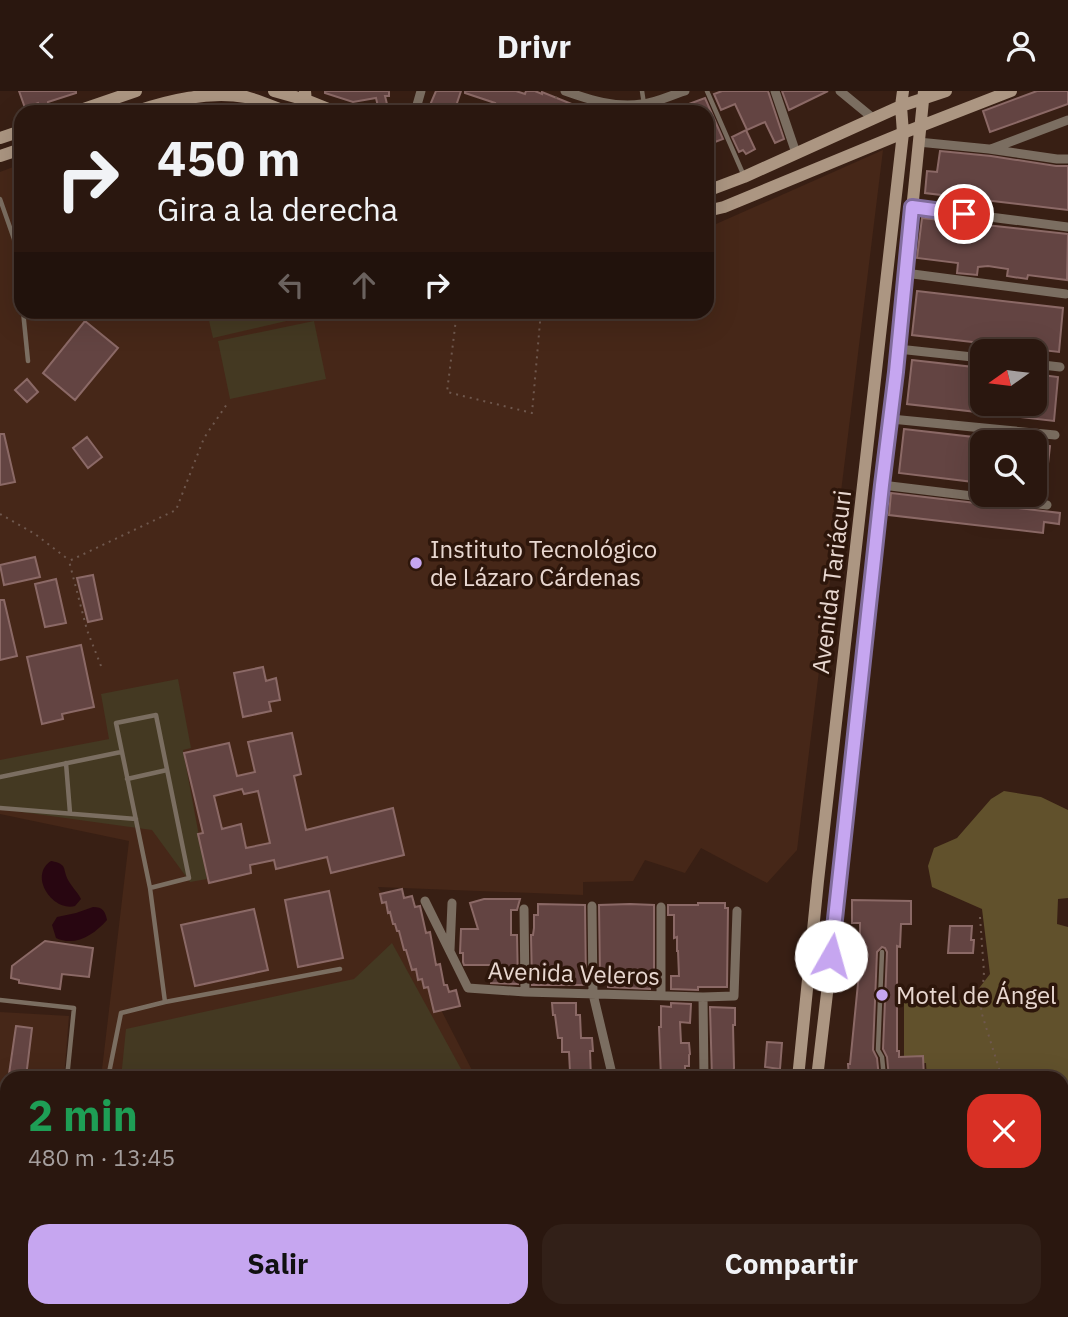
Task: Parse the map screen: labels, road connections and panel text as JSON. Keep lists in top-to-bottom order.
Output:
{
  "streets": {
    "street": ["Avenida Tariácuri", "Avenida Veleros"]
  },
  "places": ["Instituto Tecnológico de Lázaro Cárdenas", "Motel de Ángel"],
  "north": "left",
  "page": {
    "header": "Drivr",
    "turn": ["450 m", "Gira a la derecha"],
    "heading": ["2 min", "480 m · 13:45"],
    "buttons": ["Salir", "Compartir"]
  }
}
